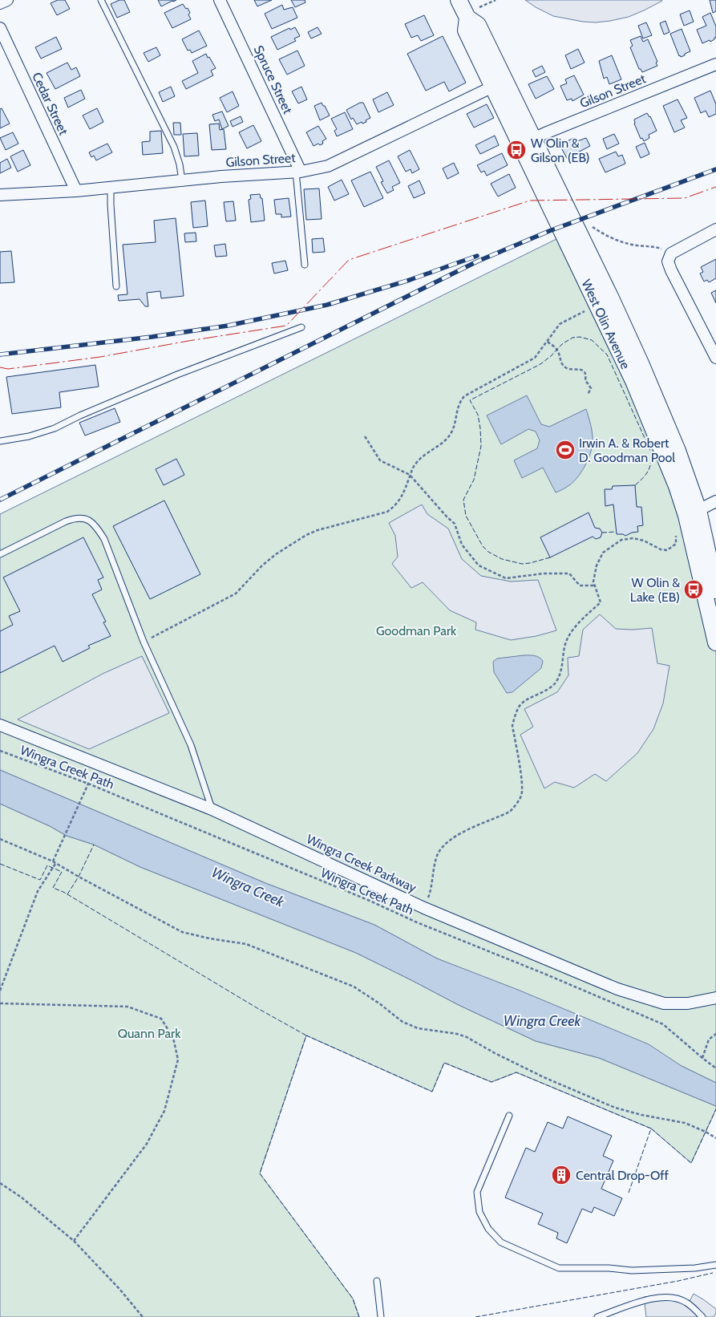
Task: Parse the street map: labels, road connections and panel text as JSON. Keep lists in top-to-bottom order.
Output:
{
  "streets": {
    "street": [
      "Spruce Street",
      "Gilson Street",
      "Cedar Street",
      "West Olin Avenue",
      "Wingra Creek Parkway"
    ],
    "path": ["Wingra Creek Path"]
  },
  "crossings": [
    ["Spruce Street", "Gilson Street"],
    ["Gilson Street", "Cedar Street"],
    ["Gilson Street", "West Olin Avenue"]
  ],
  "water": ["Wingra Creek"],
  "parks": ["Goodman Park", "Quann Park"],
  "places": {
    "bus stop": ["W Olin & Gilson (EB)", "W Olin & Lake (EB)"],
    "sports": ["Irwin A. & Robert D. Goodman Pool"],
    "building": ["Central Drop-Off"]
  }
}
